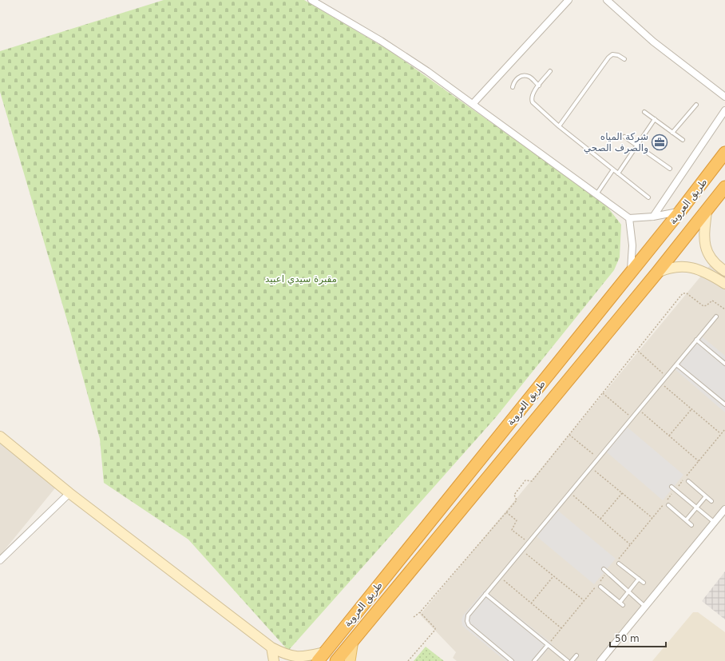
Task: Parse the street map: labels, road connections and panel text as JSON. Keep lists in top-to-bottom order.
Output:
{
  "streets": {
    "highway": ["طريق العروبة"]
  },
  "parks": ["مقبرة سيدي اعبيد"],
  "places": {
    "office": ["شركة المياه والصرف الصحي"]
  },
  "scale_bar": "50 m"
}
